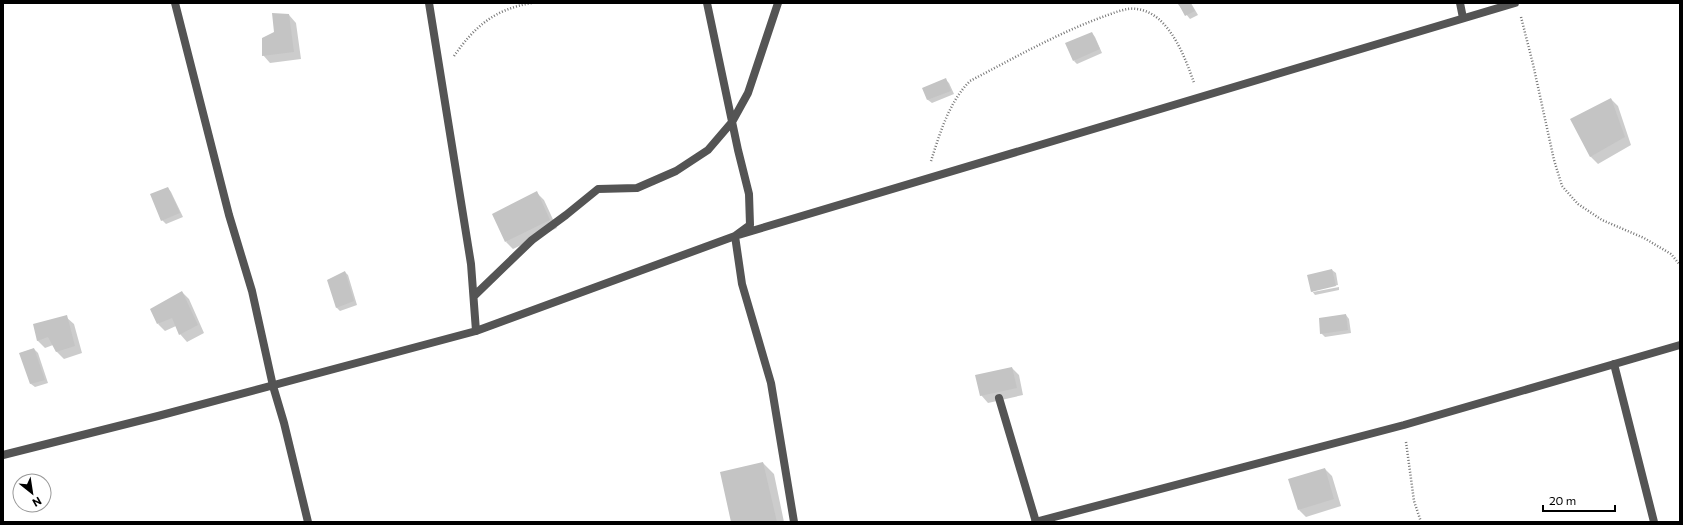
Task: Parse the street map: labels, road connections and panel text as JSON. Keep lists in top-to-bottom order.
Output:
{
  "scale_bar": "20 m",
  "north": "bottom right"
}
